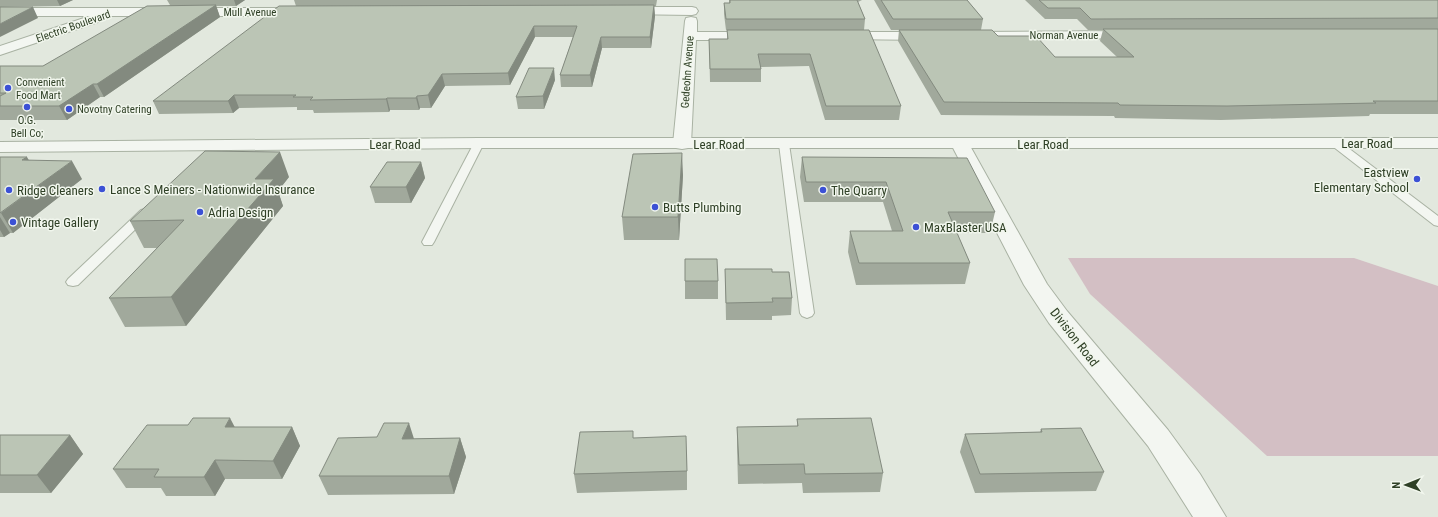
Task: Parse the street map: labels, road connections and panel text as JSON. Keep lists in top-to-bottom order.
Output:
{
  "streets": {
    "street": [
      "Mull Avenue",
      "Electric Boulevard",
      "Norman Avenue",
      "Gedeohn Avenue",
      "Lear Road",
      "Division Road"
    ]
  },
  "crossings": [
    ["Mull Avenue", "Electric Boulevard"],
    ["Gedeohn Avenue", "Lear Road"],
    ["Lear Road", "Division Road"]
  ],
  "places": [
    "Convenient Food Mart",
    "O.G. Bell Co;",
    "Novotny Catering",
    "Eastview Elementary School",
    "Lance S Meiners - Nationwide Insurance",
    "Ridge Cleaners",
    "The Quarry",
    "Butts Plumbing",
    "Adria Design",
    "Vintage Gallery",
    "MaxBlaster USA"
  ],
  "north": "left"
}
